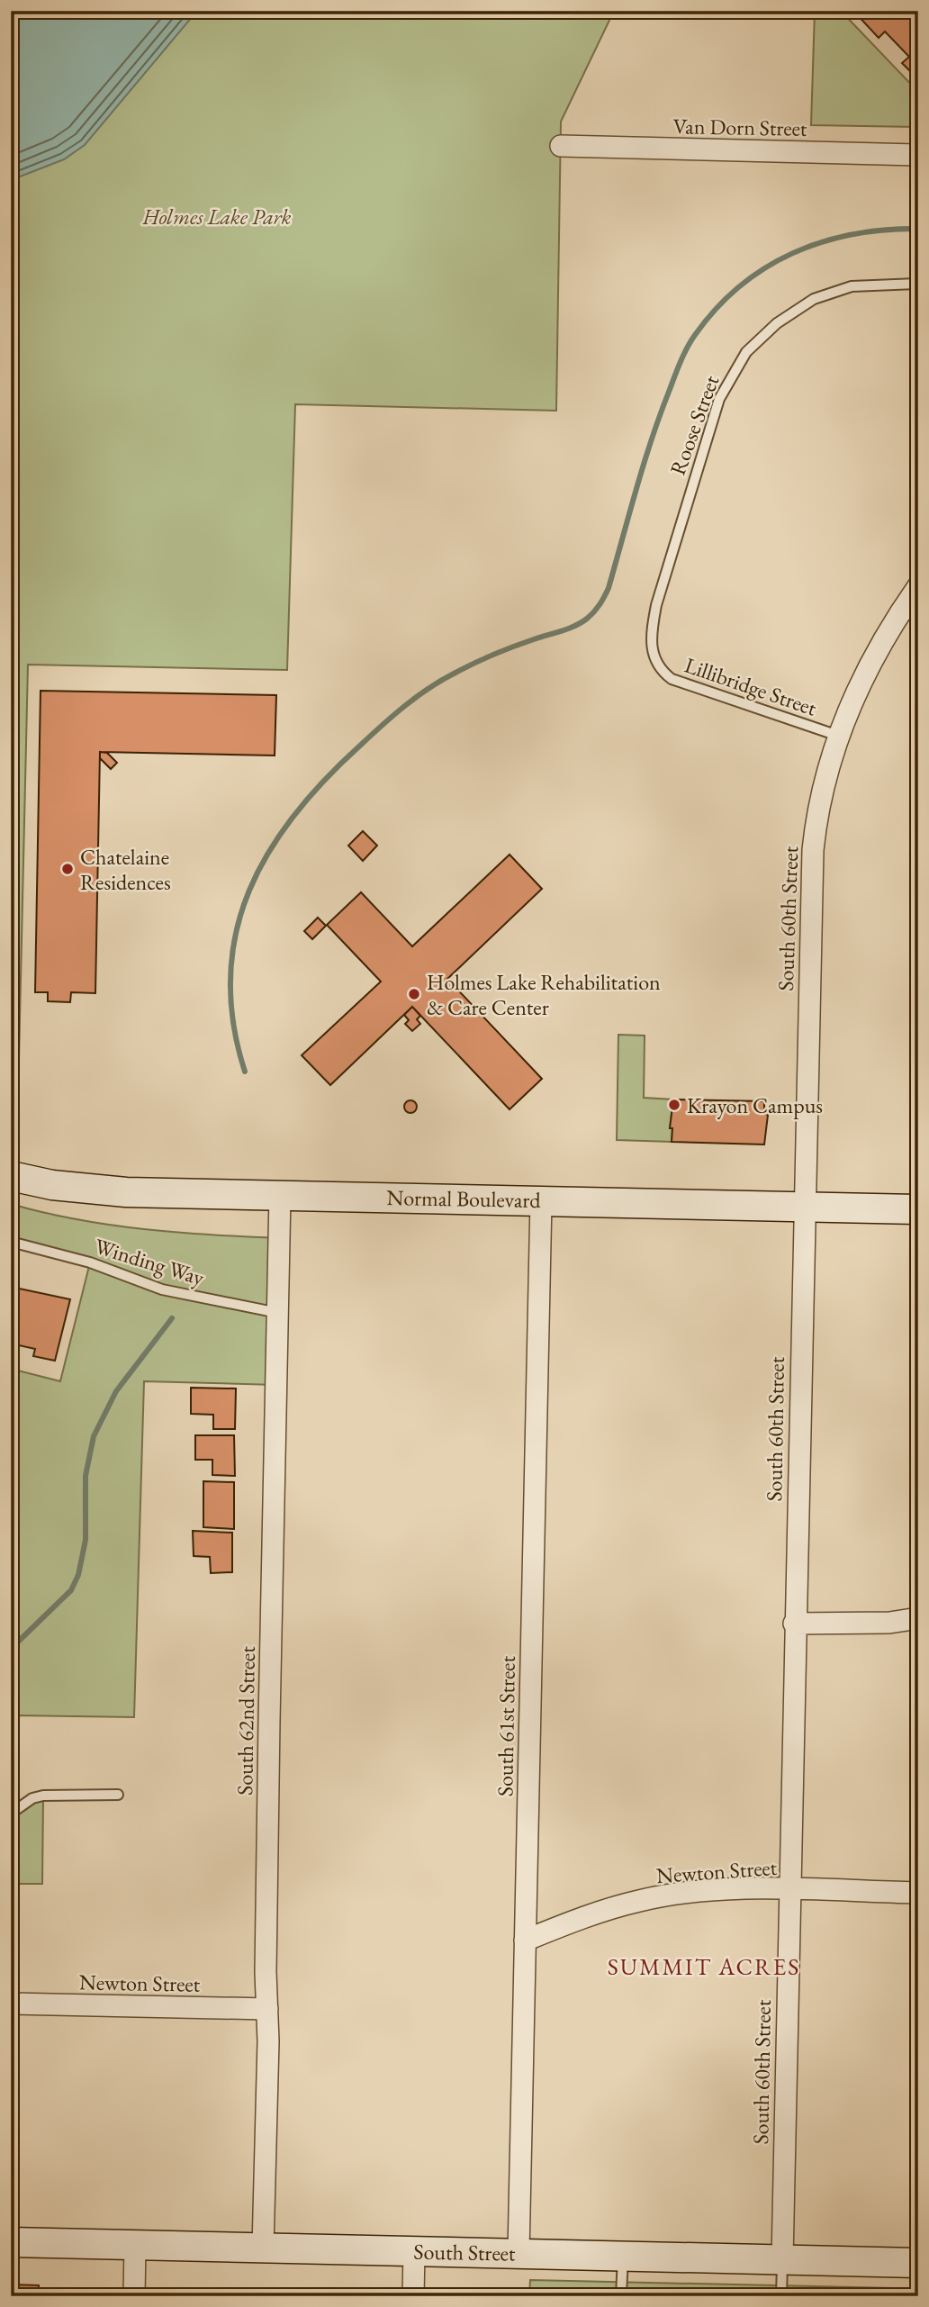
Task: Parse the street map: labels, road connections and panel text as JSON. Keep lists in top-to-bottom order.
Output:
{
  "streets": {
    "main road": ["Normal Boulevard", "South Street"],
    "street": [
      "Van Dorn Street",
      "South 60th Street",
      "South 62nd Street",
      "South 61st Street",
      "Newton Street"
    ],
    "lane": ["Roose Street", "Lillibridge Street", "Winding Way"]
  },
  "crossings": [
    ["Roose Street", "Lillibridge Street"],
    ["Lillibridge Street", "South 60th Street"],
    ["South 60th Street", "Normal Boulevard"],
    ["South 60th Street", "Newton Street"],
    ["South 60th Street", "South Street"],
    ["Normal Boulevard", "South 62nd Street"],
    ["Normal Boulevard", "South 61st Street"],
    ["Winding Way", "South 62nd Street"],
    ["South 62nd Street", "Newton Street"],
    ["South 62nd Street", "South Street"],
    ["South 61st Street", "Newton Street"],
    ["South 61st Street", "South Street"]
  ],
  "districts": ["SUMMIT ACRES"],
  "parks": ["Holmes Lake Park"],
  "places": ["Chatelaine Residences", "Holmes Lake Rehabilitation & Care Center", "Krayon Campus"]
}
